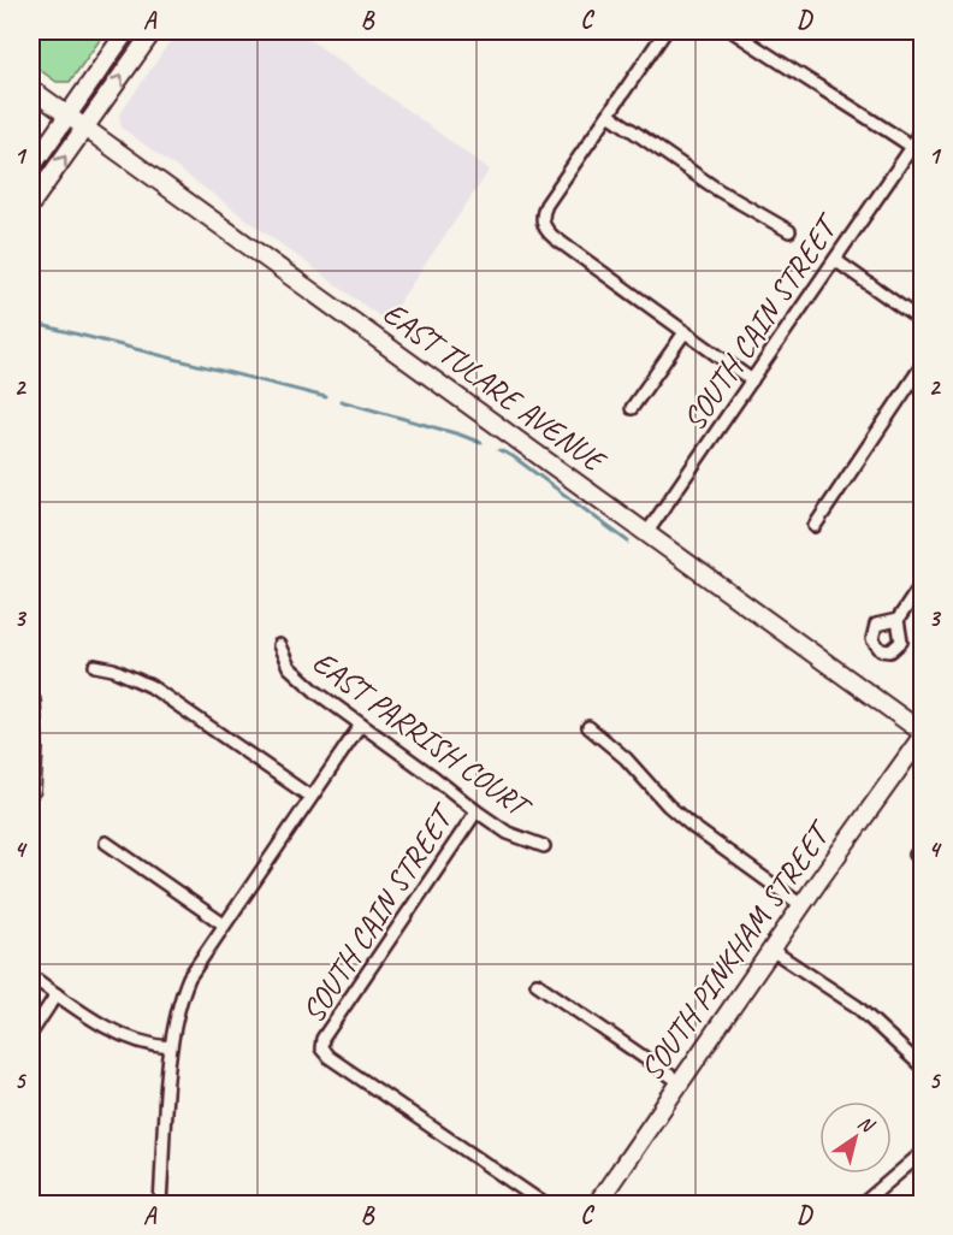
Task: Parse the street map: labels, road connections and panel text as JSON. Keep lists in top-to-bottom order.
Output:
{
  "streets": {
    "street": [
      "SOUTH CAIN STREET",
      "EAST TULARE AVENUE",
      "EAST PARRISH COURT",
      "SOUTH PINKHAM STREET"
    ]
  },
  "crossings": [
    ["SOUTH CAIN STREET", "EAST TULARE AVENUE"],
    ["SOUTH CAIN STREET", "EAST PARRISH COURT"],
    ["EAST TULARE AVENUE", "SOUTH PINKHAM STREET"]
  ],
  "north": "top right",
  "grid": {
    "columns": [
      "A",
      "B",
      "C",
      "D"
    ],
    "rows": [
      "1",
      "2",
      "3",
      "4",
      "5"
    ]
  }
}
